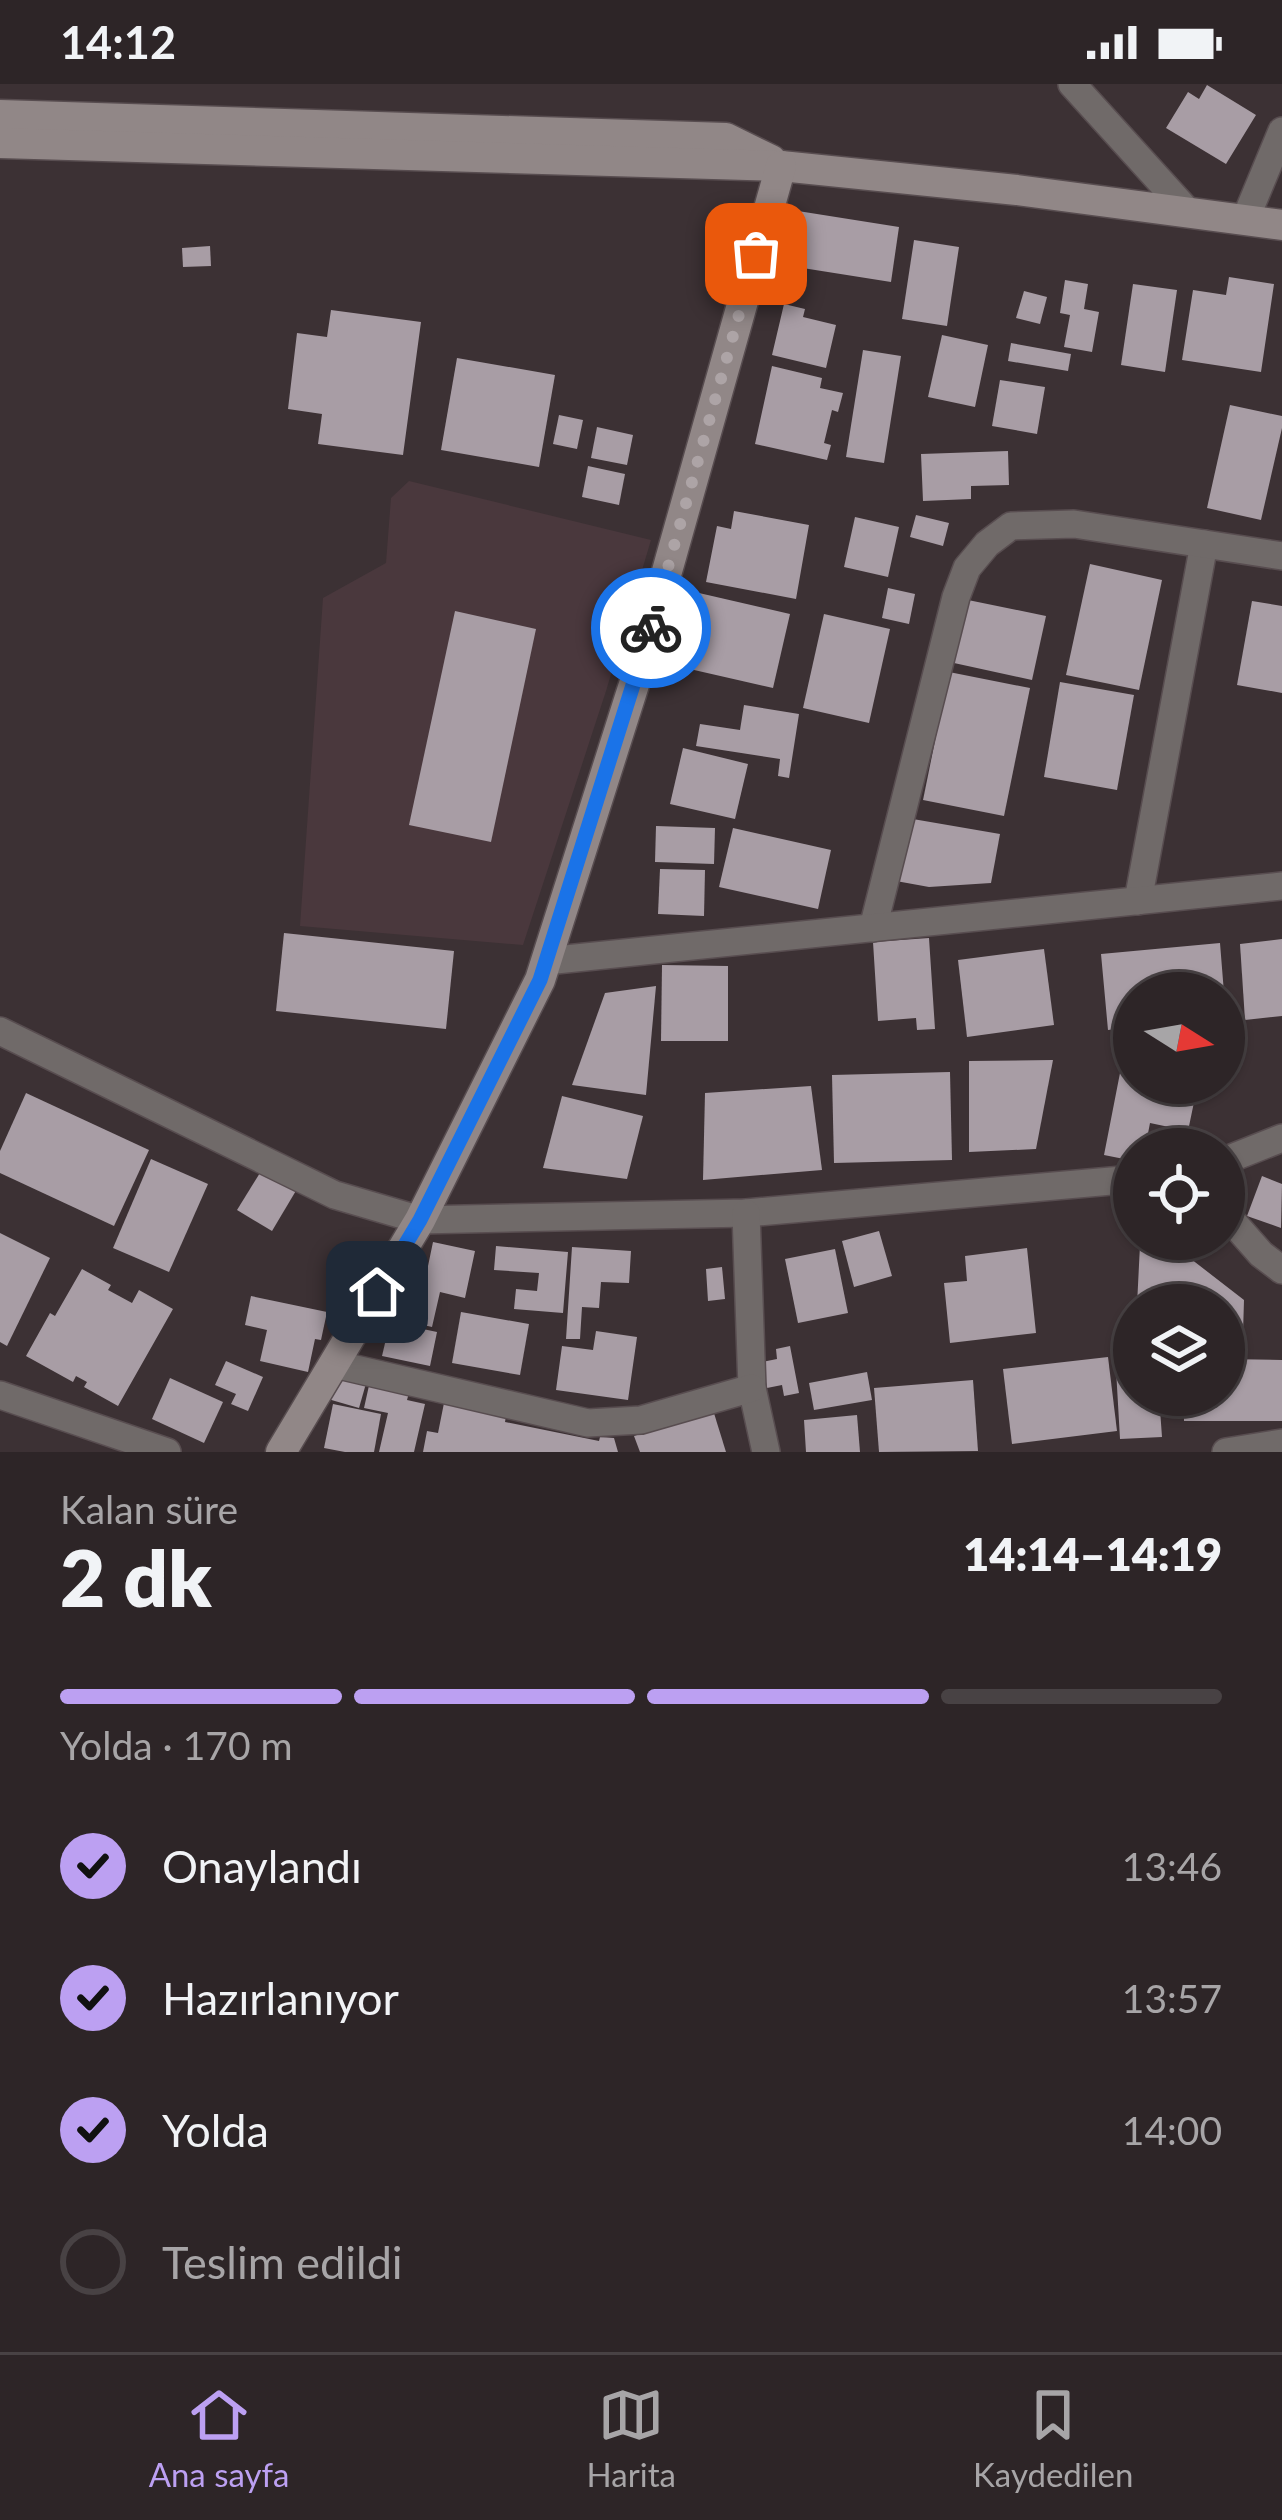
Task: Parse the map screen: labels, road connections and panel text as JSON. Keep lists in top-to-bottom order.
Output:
{
  "north": "right",
  "page": {
    "status": "14:12",
    "heading": ["2 dk", "Kalan süre", "14:14–14:19"],
    "bar": "Yolda · 170 m",
    "list": [
      ["Onaylandı", "13:46"],
      ["Hazırlanıyor", "13:57"],
      ["Yolda", "14:00"],
      "Teslim edildi"
    ],
    "tabs": ["Ana sayfa", "Harita", "Kaydedilen"]
  }
}
